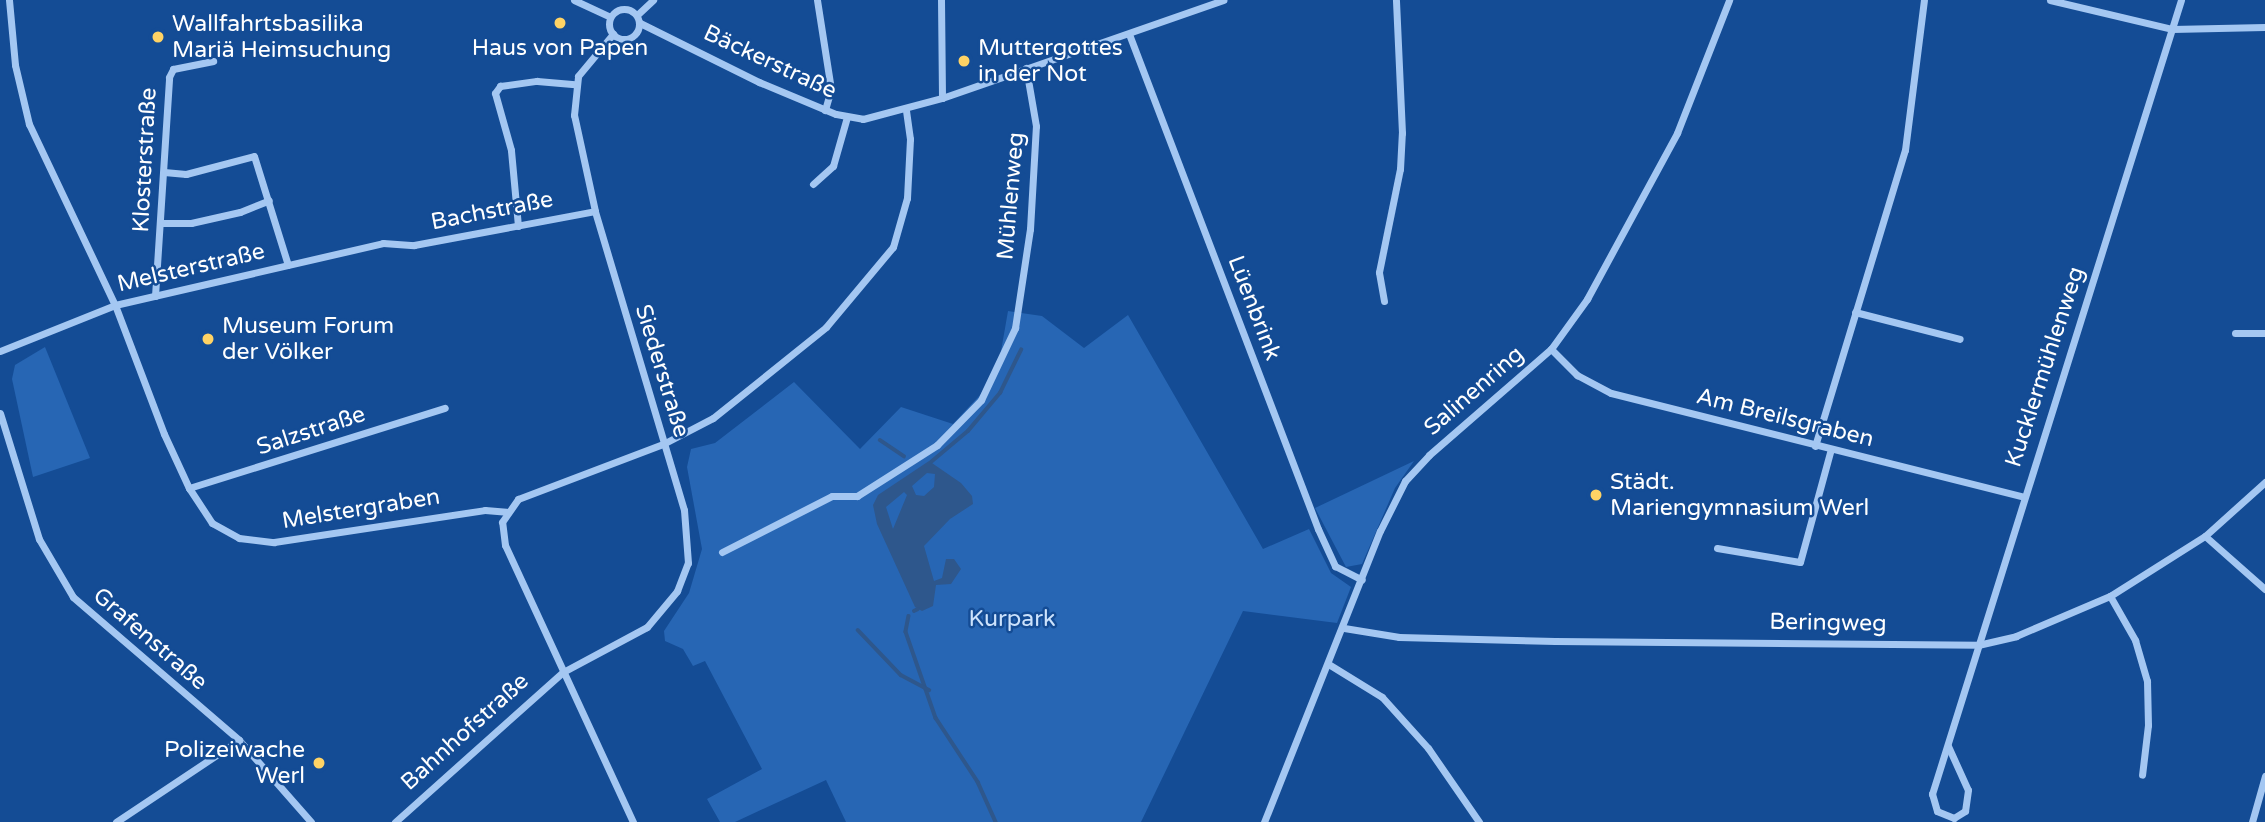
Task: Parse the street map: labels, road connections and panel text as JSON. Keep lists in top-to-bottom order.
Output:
{
  "streets": {
    "street": [
      "Bäckerstraße",
      "Klosterstraße",
      "Mühlenweg",
      "Bachstraße",
      "Melsterstraße",
      "Lüenbrink",
      "Kucklermühlenweg",
      "Siederstraße",
      "Salinenring",
      "Am Breilsgraben",
      "Salzstraße",
      "Melstergraben",
      "Beringweg",
      "Grafenstraße",
      "Bahnhofstraße"
    ]
  },
  "crossings": [
    ["Bäckerstraße", "Mühlenweg"],
    ["Bäckerstraße", "Lüenbrink"],
    ["Klosterstraße", "Melsterstraße"],
    ["Bachstraße", "Melsterstraße"],
    ["Bachstraße", "Siederstraße"],
    ["Melsterstraße", "Melstergraben"],
    ["Lüenbrink", "Salinenring"],
    ["Kucklermühlenweg", "Am Breilsgraben"],
    ["Kucklermühlenweg", "Beringweg"],
    ["Siederstraße", "Bahnhofstraße"],
    ["Salinenring", "Am Breilsgraben"],
    ["Salinenring", "Beringweg"],
    ["Salzstraße", "Melstergraben"]
  ],
  "parks": ["Kurpark"],
  "places": [
    "Haus von Papen",
    "Wallfahrtsbasilika Mariä Heimsuchung",
    "Muttergottes in der Not",
    "Museum Forum der Völker",
    "Städt. Mariengymnasium Werl",
    "Polizeiwache Werl"
  ]
}
